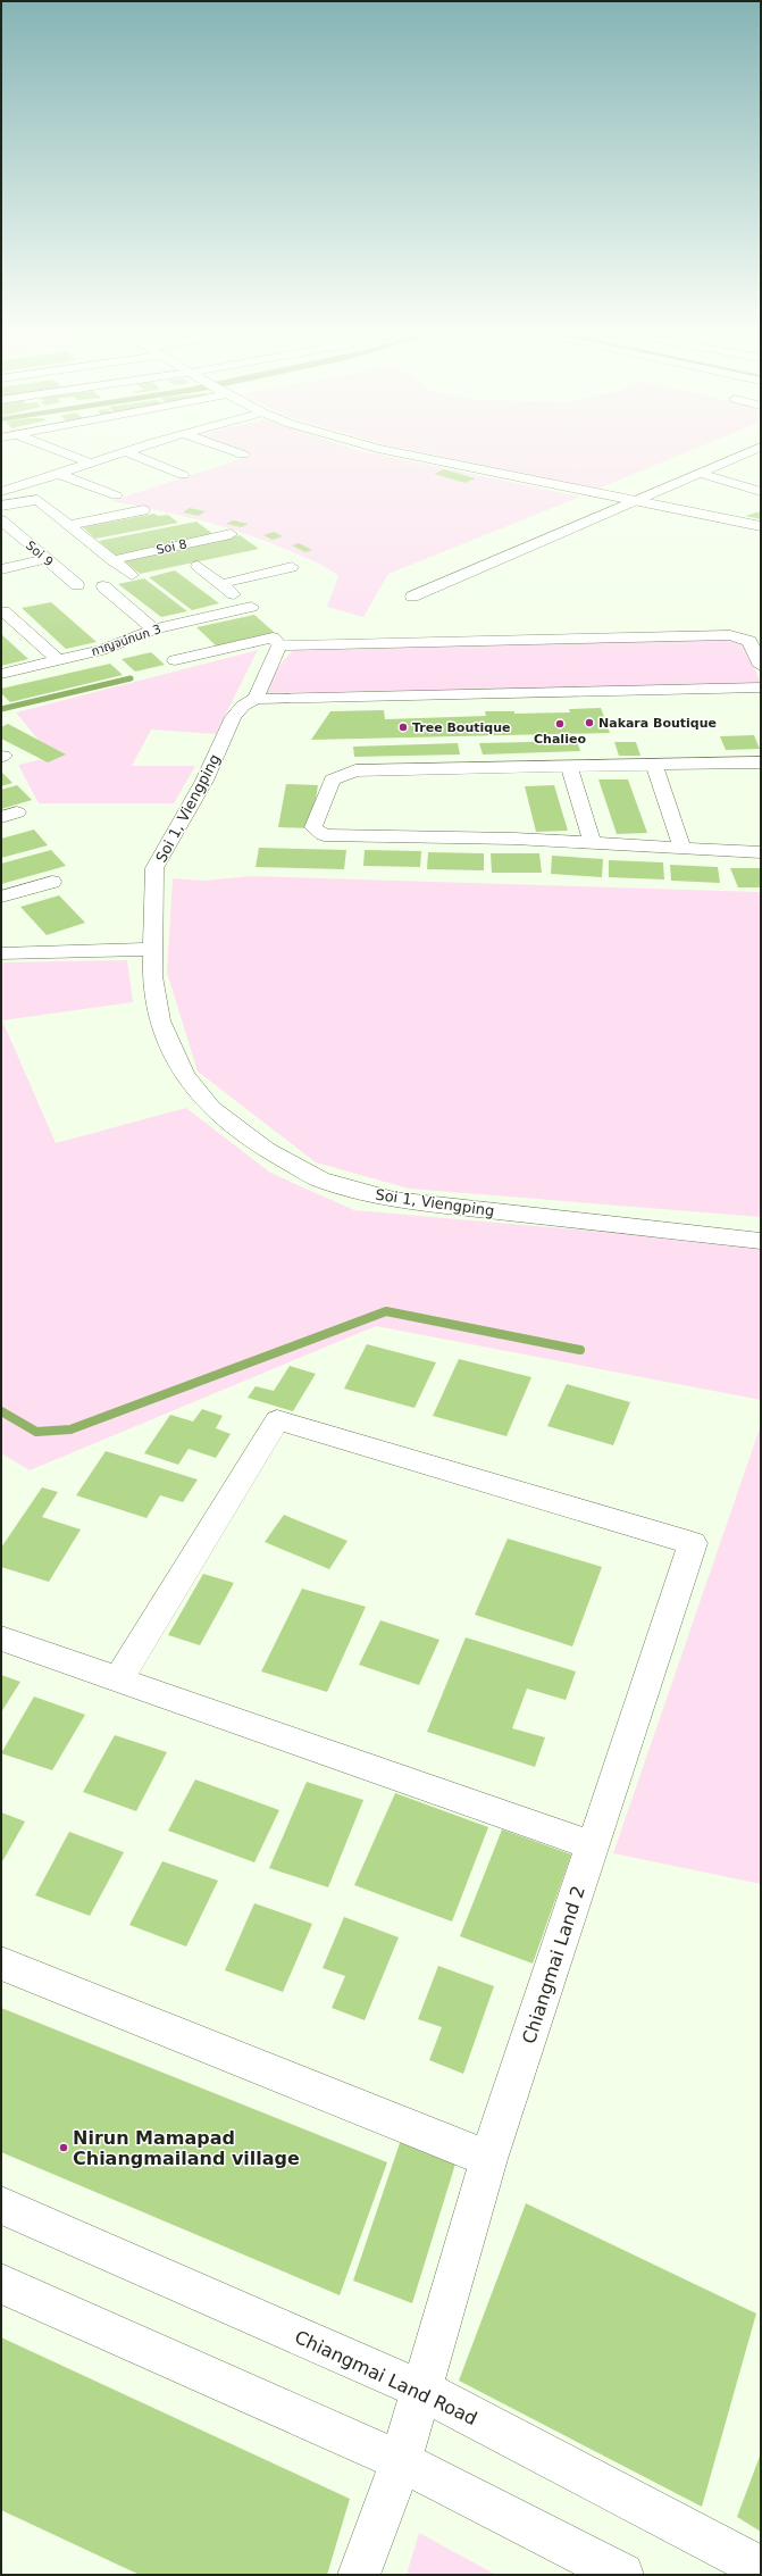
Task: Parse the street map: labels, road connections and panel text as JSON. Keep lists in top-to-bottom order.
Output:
{
  "streets": {
    "street": [
      "Soi 8",
      "Soi 9",
      "กาญจน์กนก 3",
      "Soi 1, Viengping",
      "Chiangmai Land 2",
      "Chiangmai Land Road"
    ]
  },
  "crossings": [
    ["Chiangmai Land 2", "Chiangmai Land Road"]
  ],
  "places": [
    "Nakara Boutique",
    "Chalieo",
    "Tree Boutique",
    "Nirun Mamapad Chiangmailand village"
  ]
}
